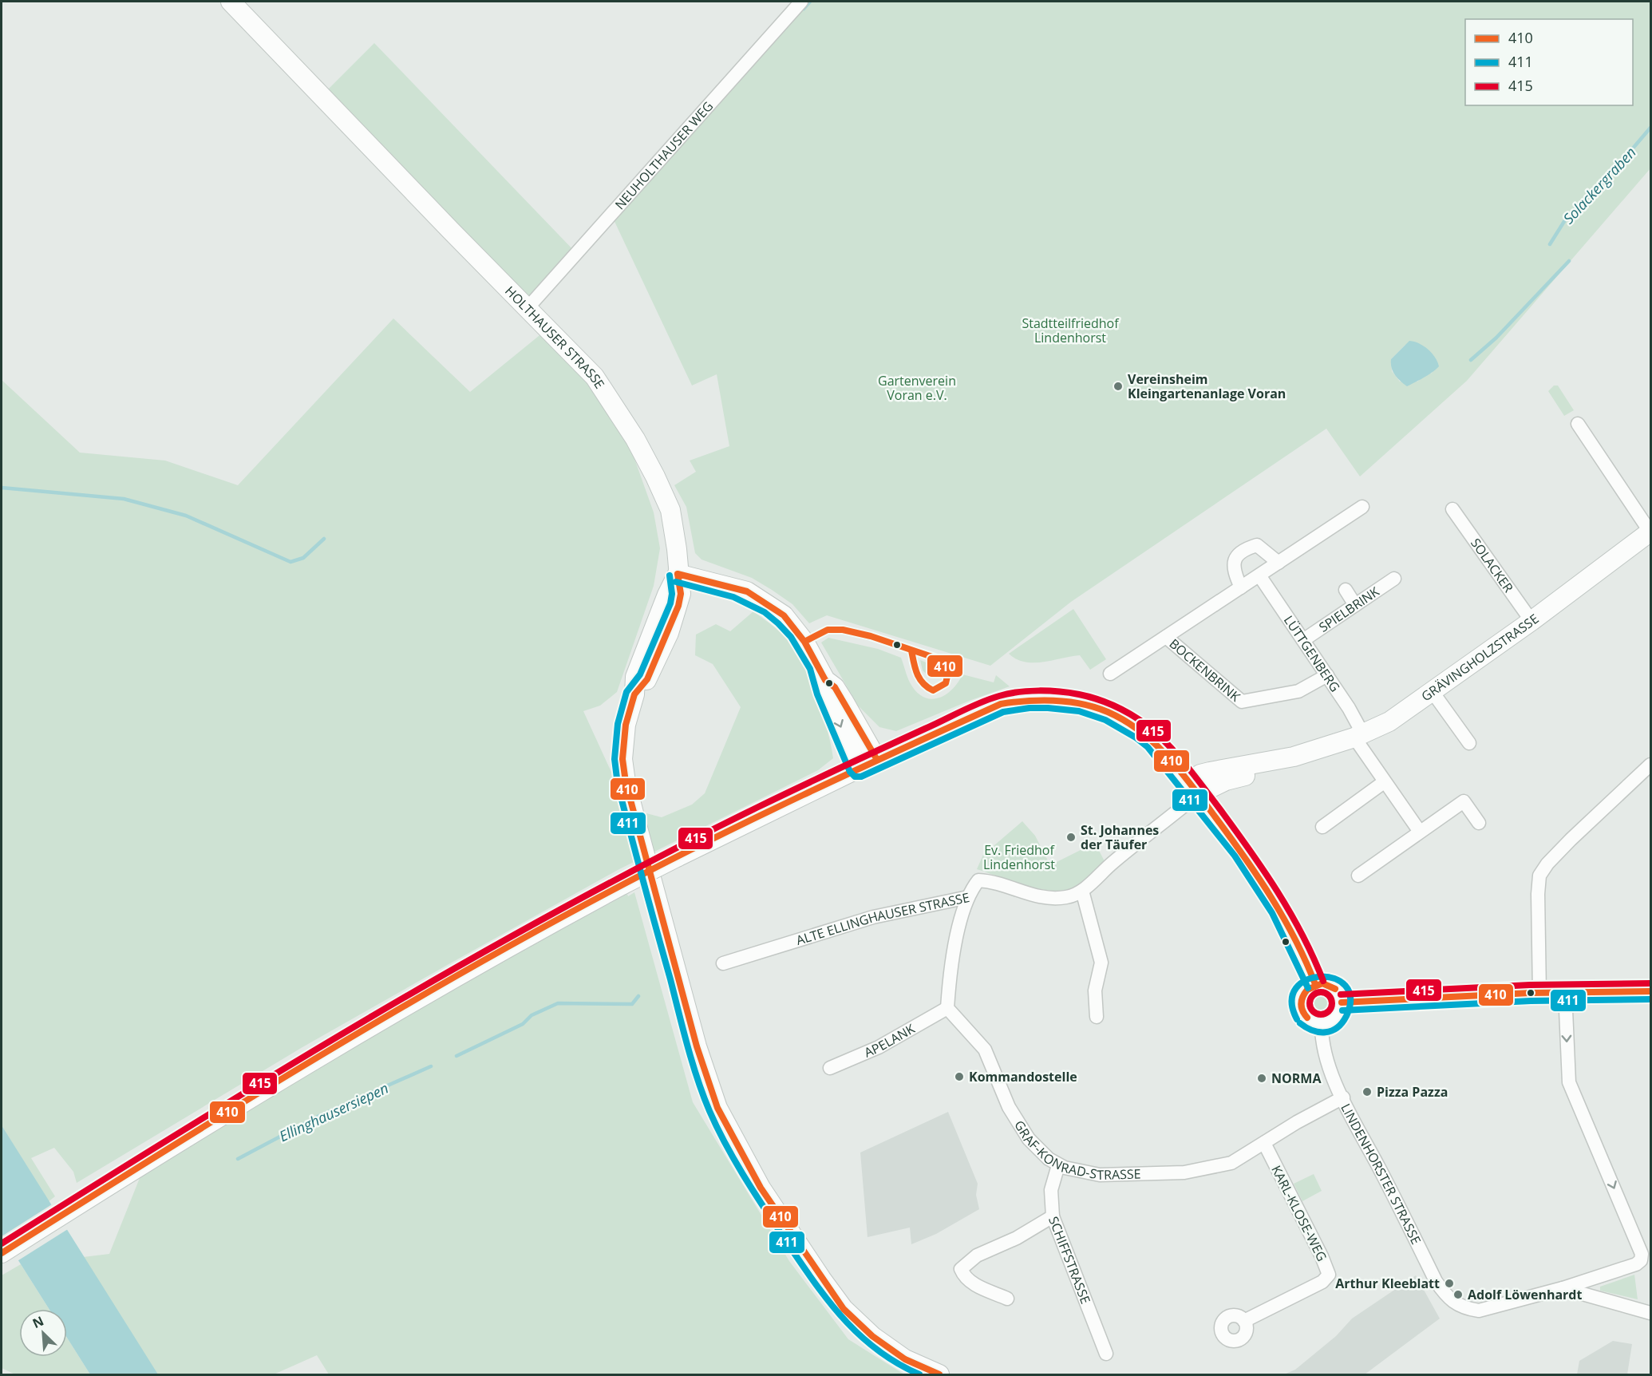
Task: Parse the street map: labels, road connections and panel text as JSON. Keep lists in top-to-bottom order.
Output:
{
  "streets": {
    "street": [
      "NEUHOLTHAUSER WEG",
      "HOLTHAUSER STRASSE",
      "SOLACKER",
      "SPIELBRINK",
      "LÜTTGENBERG",
      "GRÄVINGHOLZSTRASSE",
      "BOCKENBRINK",
      "ALTE ELLINGHAUSER STRASSE",
      "APELANK",
      "GRAF-KONRAD-STRASSE",
      "LINDENHORSTER STRASSE",
      "KARL-KLOSE-WEG",
      "SCHIFFSTRASSE"
    ]
  },
  "crossings": [
    ["NEUHOLTHAUSER WEG", "HOLTHAUSER STRASSE"],
    ["SOLACKER", "GRÄVINGHOLZSTRASSE"],
    ["SPIELBRINK", "LÜTTGENBERG"],
    ["LÜTTGENBERG", "GRÄVINGHOLZSTRASSE"],
    ["LÜTTGENBERG", "BOCKENBRINK"],
    ["GRÄVINGHOLZSTRASSE", "ALTE ELLINGHAUSER STRASSE"],
    ["APELANK", "GRAF-KONRAD-STRASSE"],
    ["GRAF-KONRAD-STRASSE", "LINDENHORSTER STRASSE"],
    ["GRAF-KONRAD-STRASSE", "KARL-KLOSE-WEG"],
    ["GRAF-KONRAD-STRASSE", "SCHIFFSTRASSE"]
  ],
  "water": ["Solackergraben", "Ellinghausersiepen"],
  "parks": ["Stadtteilfriedhof Lindenhorst", "Gartenverein Voran e.V.", "Ev. Friedhof Lindenhorst"],
  "places": [
    "Vereinsheim Kleingartenanlage Voran",
    "St. Johannes der Täufer",
    "Kommandostelle",
    "NORMA",
    "Pizza Pazza",
    "Arthur Kleeblatt",
    "Adolf Löwenhardt"
  ],
  "lines": ["transit line 410", "transit line 411", "transit line 415"],
  "legend": ["410", "411", "415"],
  "north": "top left"
}
